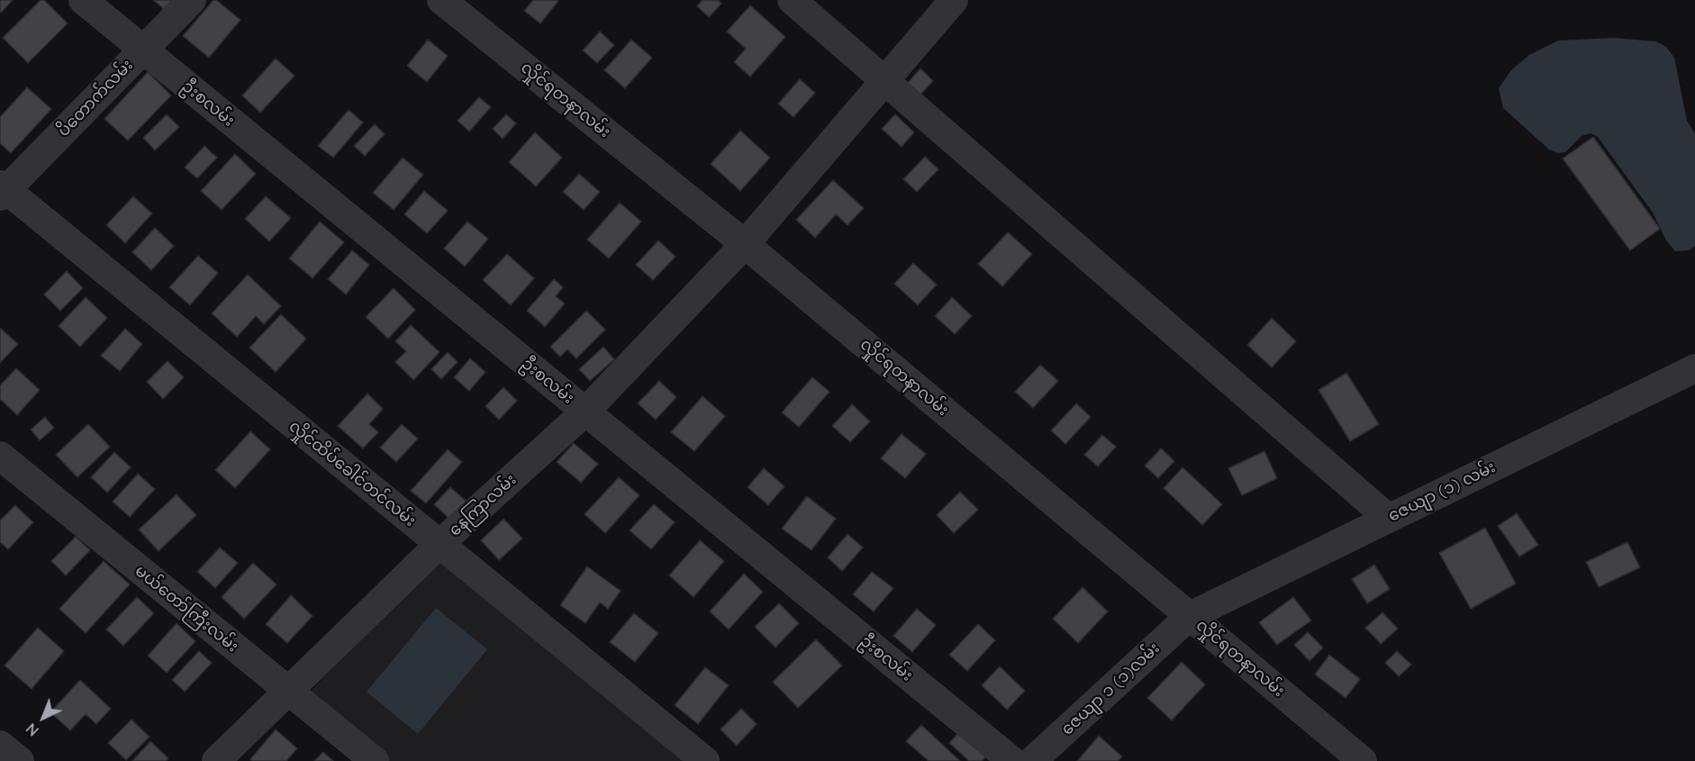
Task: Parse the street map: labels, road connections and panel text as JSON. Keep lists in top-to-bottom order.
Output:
{
  "streets": {
    "street": [
      "ပိတောက်လမ်း",
      "လှိုင်ရတနာလမ်း",
      "ဦးစလမ်း",
      "လှိုင်ထိပ်ခေါင်တင်လမ်း",
      "ဇေယျာ (၁) လမ်း",
      "နေကြာလမ်း",
      "မယ်တော်ကြီးလမ်း",
      "ဇေယျာ ၁ (၁)လမ်း"
    ]
  },
  "crossings": [
    ["ပိတောက်လမ်း", "ဦးစလမ်း"],
    ["ပိတောက်လမ်း", "လှိုင်ထိပ်ခေါင်တင်လမ်း"],
    ["လှိုင်ရတနာလမ်း", "ဇေယျာ (၁) လမ်း"],
    ["လှိုင်ရတနာလမ်း", "နေကြာလမ်း"],
    ["လှိုင်ရတနာလမ်း", "ဇေယျာ ၁ (၁)လမ်း"],
    ["ဦးစလမ်း", "နေကြာလမ်း"],
    ["လှိုင်ထိပ်ခေါင်တင်လမ်း", "နေကြာလမ်း"],
    ["ဇေယျာ (၁) လမ်း", "ဇေယျာ ၁ (၁)လမ်း"],
    ["နေကြာလမ်း", "မယ်တော်ကြီးလမ်း"]
  ],
  "north": "bottom left"
}
